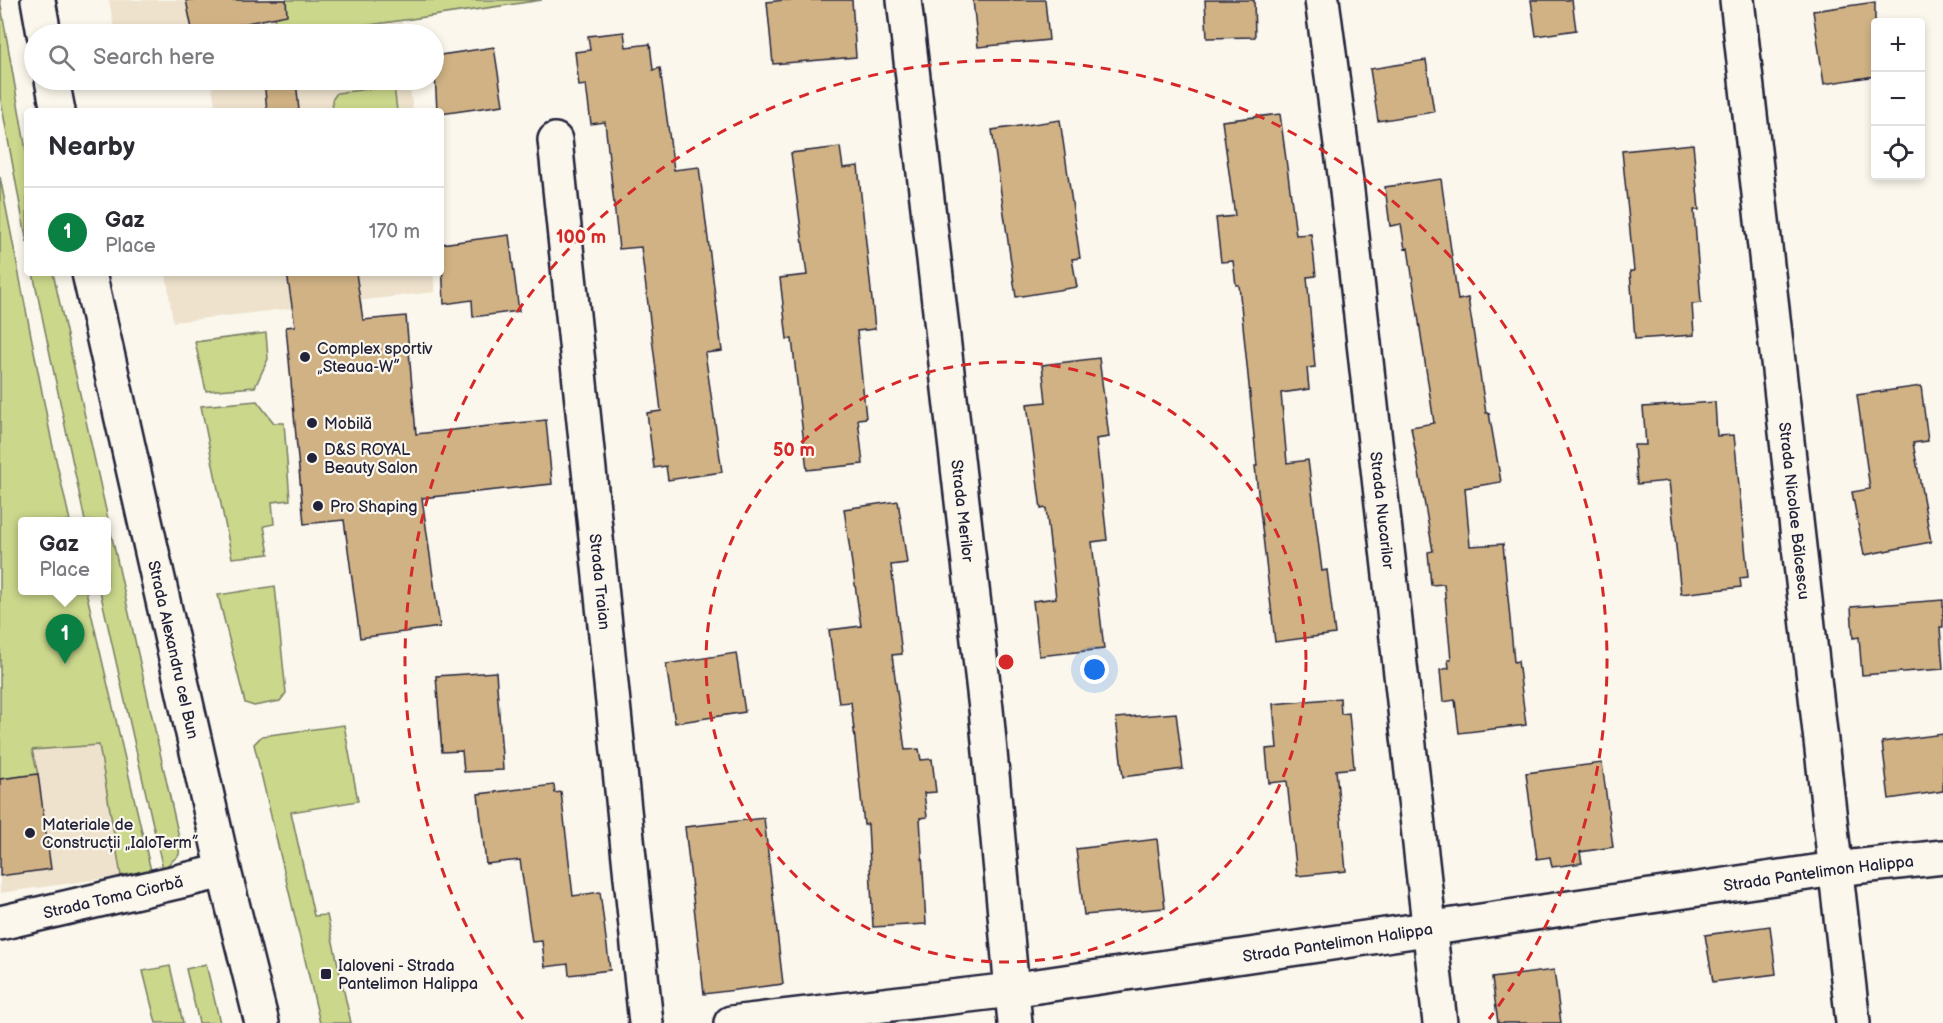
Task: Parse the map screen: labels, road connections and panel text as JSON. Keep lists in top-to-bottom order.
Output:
{
  "streets": {
    "street": [
      "Strada Merilor",
      "Strada Nucarilor",
      "Strada Nicolae Bălcescu",
      "Strada Traian",
      "Strada Alexandru cel Bun",
      "Strada Pantelimon Halippa",
      "Strada Toma Ciorbă"
    ]
  },
  "crossings": [
    ["Strada Merilor", "Strada Pantelimon Halippa"],
    ["Strada Nucarilor", "Strada Pantelimon Halippa"],
    ["Strada Nicolae Bălcescu", "Strada Pantelimon Halippa"],
    ["Strada Alexandru cel Bun", "Strada Toma Ciorbă"]
  ],
  "places": {
    "other": [
      "Complex sportiv „Steaua-W”",
      "Mobilă",
      "D&S ROYAL Beauty Salon",
      "Pro Shaping",
      "Materiale de Construcții „IaloTerm”"
    ],
    "transit": ["Ialoveni - Strada Pantelimon Halippa"]
  },
  "page": {
    "map_buttons": ["+", "−"],
    "search": "Search here",
    "heading": "Nearby",
    "list": [
      {
        "mark": "1",
        "name": "Gaz",
        "note": "Place",
        "value": "170 m"
      }
    ],
    "popup": ["Gaz", "Place"],
    "pins": "1"
  },
  "rings": ["100 m", "50 m"]
}
